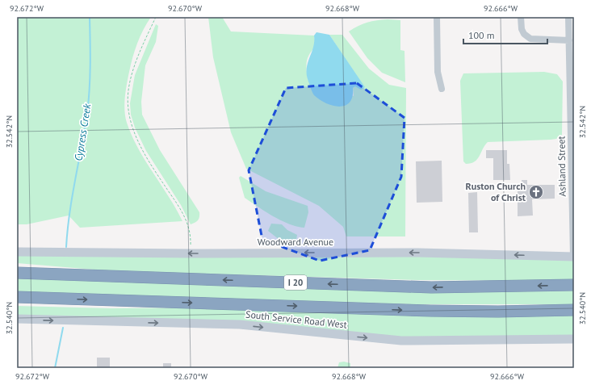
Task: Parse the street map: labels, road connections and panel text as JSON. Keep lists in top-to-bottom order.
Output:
{
  "streets": {
    "highway": ["I 20"],
    "main road": ["Woodward Avenue", "South Service Road West"],
    "street": ["Ashland Street"]
  },
  "crossings": [
    ["Ashland Street", "Woodward Avenue"]
  ],
  "one_way": ["Woodward Avenue", "South Service Road West"],
  "water": ["Cypress Creek"],
  "places": {
    "church": ["Ruston Church of Christ"]
  },
  "scale_bar": "100 m",
  "coordinates": [
    "92.672°W",
    "92.670°W",
    "92.668°W",
    "92.666°W",
    "32.542°N",
    "32.540°N"
  ]
}
